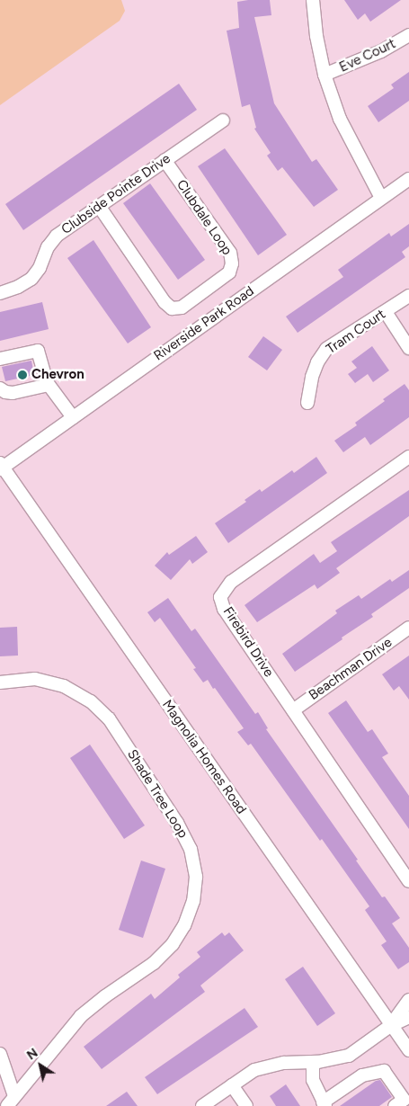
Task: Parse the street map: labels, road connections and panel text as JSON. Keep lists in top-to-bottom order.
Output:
{
  "streets": {
    "street": [
      "Eve Court",
      "Clubside Pointe Drive",
      "Clubdale Loop",
      "Riverside Park Road",
      "Tram Court",
      "Firebird Drive",
      "Beachman Drive",
      "Magnolia Homes Road",
      "Shade Tree Loop"
    ]
  },
  "crossings": [
    ["Clubside Pointe Drive", "Clubdale Loop"],
    ["Riverside Park Road", "Magnolia Homes Road"],
    ["Firebird Drive", "Beachman Drive"]
  ],
  "places": ["Chevron"],
  "north": "top left"
}
